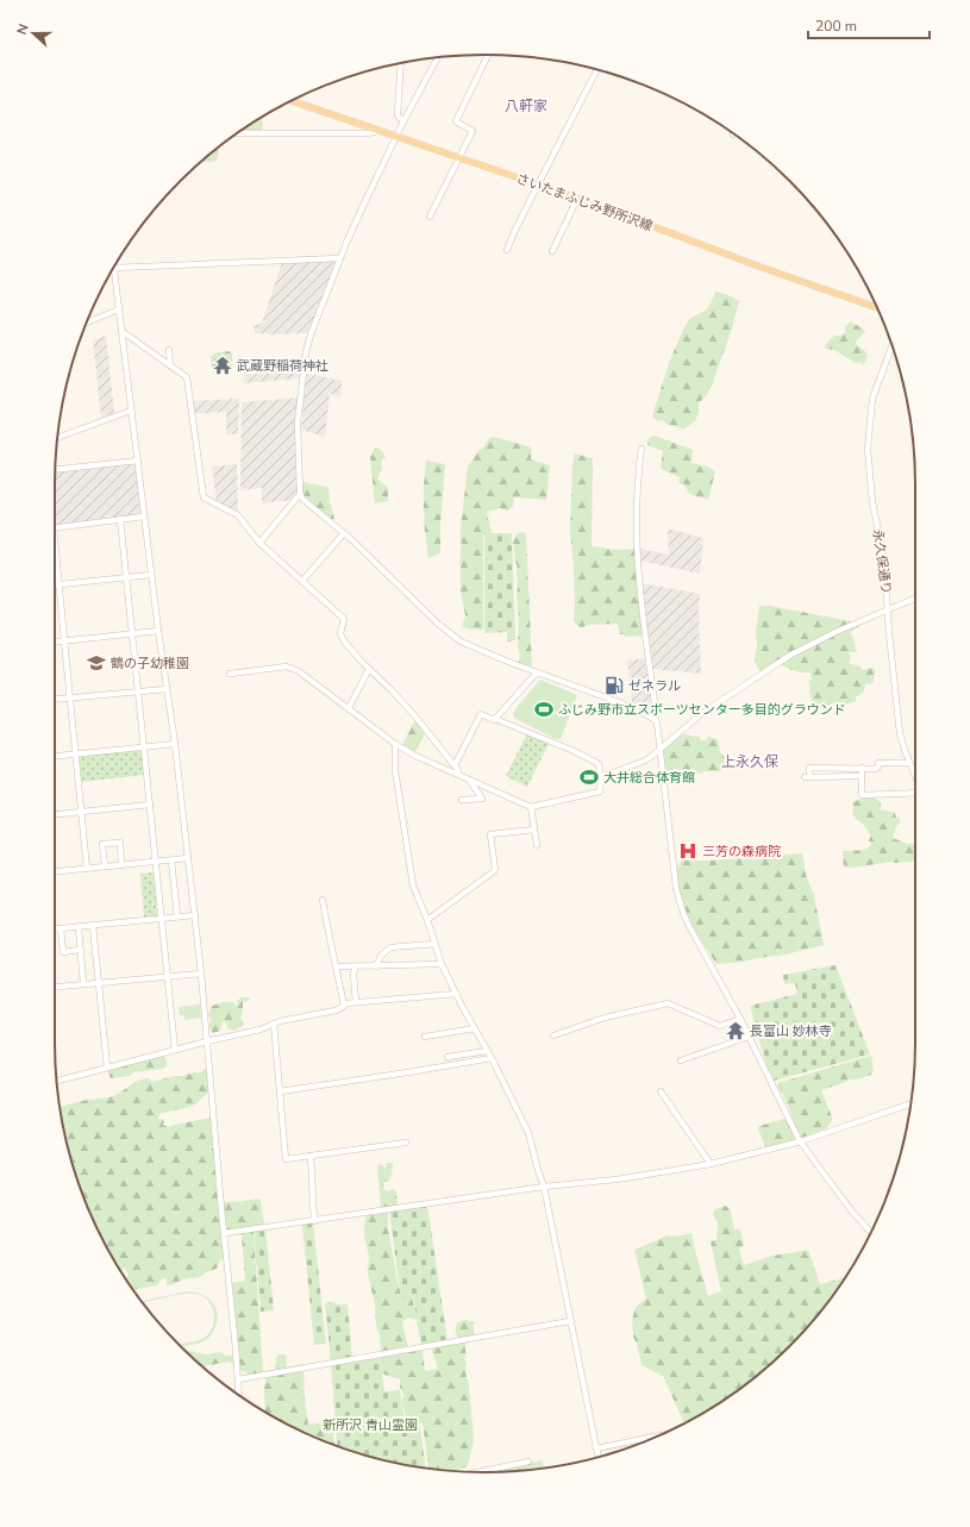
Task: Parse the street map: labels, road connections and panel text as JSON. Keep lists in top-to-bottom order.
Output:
{
  "streets": {
    "main road": ["さいたまふじみ野所沢線"],
    "street": ["永久保通り"]
  },
  "districts": ["八軒家", "上永久保"],
  "parks": ["新所沢 青山霊園"],
  "places": {
    "temple": ["武蔵野稲荷神社", "長富山 妙林寺"],
    "school or university": ["鶴の子幼稚園"],
    "fuel station": ["ゼネラル"],
    "sports": ["ふじみ野市⽴スポーツセンター多⽬的グラウンド", "大井総合体育館"],
    "hospital": ["三芳の森病院"]
  },
  "scale_bar": "200 m",
  "north": "left"
}
